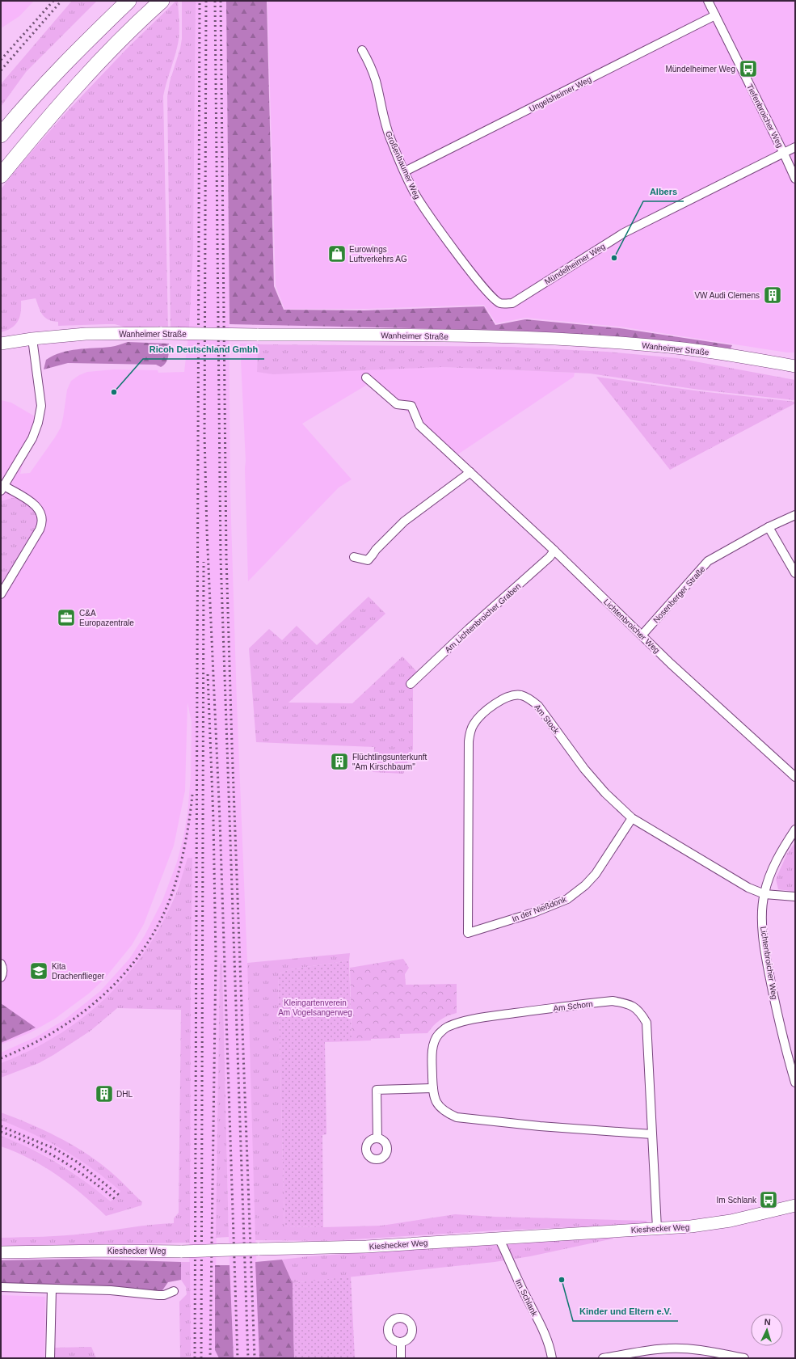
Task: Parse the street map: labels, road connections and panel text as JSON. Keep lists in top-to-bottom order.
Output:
{
  "streets": {
    "street": [
      "Ungelsheimer Weg",
      "Tiefenbroicher Weg",
      "Großenbaumer Weg",
      "Mündelheimer Weg",
      "Wanheimer Straße",
      "Nosenberger Straße",
      "Am Lichtenbroicher Graben",
      "Lichtenbroicher Weg",
      "Am Stock",
      "In der Nießdonk",
      "Am Schorn",
      "Kieshecker Weg",
      "Im Schlank"
    ]
  },
  "crossings": [
    ["Ungelsheimer Weg", "Tiefenbroicher Weg"],
    ["Ungelsheimer Weg", "Großenbaumer Weg"],
    ["Tiefenbroicher Weg", "Mündelheimer Weg"],
    ["Großenbaumer Weg", "Mündelheimer Weg"],
    ["Nosenberger Straße", "Lichtenbroicher Weg"],
    ["Am Lichtenbroicher Graben", "Lichtenbroicher Weg"],
    ["Lichtenbroicher Weg", "Am Stock"],
    ["Am Stock", "In der Nießdonk"],
    ["Am Schorn", "Kieshecker Weg"],
    ["Kieshecker Weg", "Im Schlank"]
  ],
  "parks": ["Kleingartenverein Am Vogelsangerweg"],
  "places": {
    "bus stop": ["Mündelheimer Weg", "Im Schlank"],
    "shop": ["Eurowings Luftverkehrs AG"],
    "other": ["Albers", "Ricoh Deutschland Gmbh", "Kinder und Eltern e.V."],
    "building": ["VW Audi Clemens", "Flüchtlingsunterkunft \"Am Kirschbaum\"", "DHL"],
    "office": ["C&A Europazentrale"],
    "school or university": ["Kita Drachenflieger"]
  },
  "north": "top"
}
